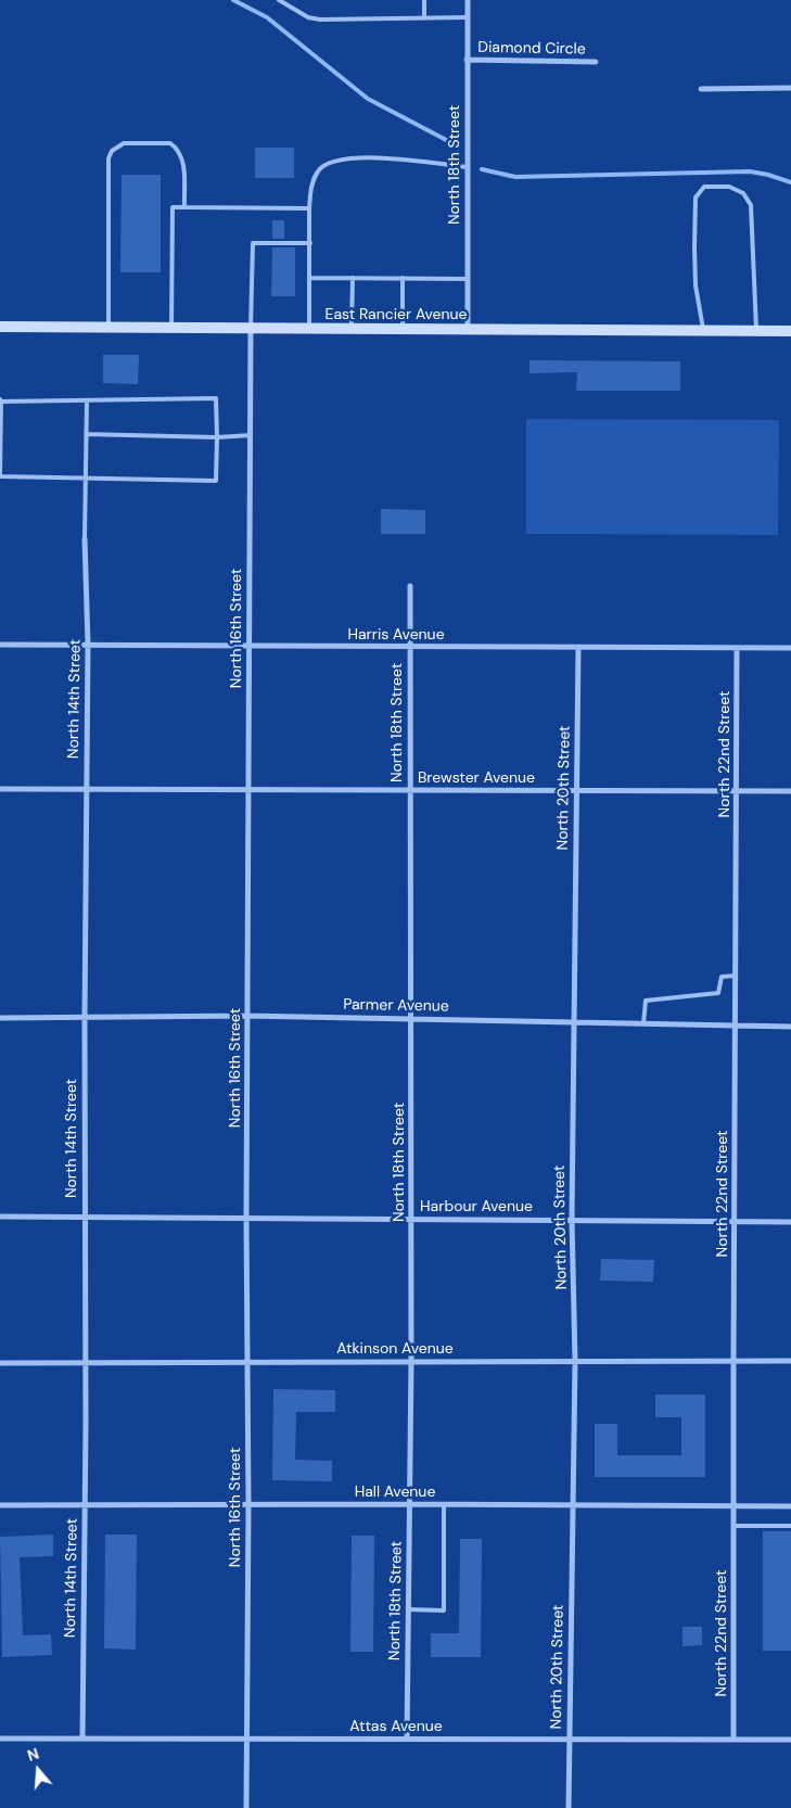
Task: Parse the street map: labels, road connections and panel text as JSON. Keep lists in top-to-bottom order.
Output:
{
  "streets": {
    "main road": ["East Rancier Avenue"],
    "street": [
      "Diamond Circle",
      "North 18th Street",
      "North 16th Street",
      "Harris Avenue",
      "North 14th Street",
      "North 22nd Street",
      "Brewster Avenue",
      "North 20th Street",
      "Parmer Avenue",
      "Harbour Avenue",
      "Atkinson Avenue",
      "Hall Avenue",
      "Attas Avenue"
    ]
  },
  "crossings": [
    ["Diamond Circle", "North 18th Street"],
    ["North 18th Street", "East Rancier Avenue"],
    ["North 18th Street", "Harris Avenue"],
    ["North 18th Street", "Brewster Avenue"],
    ["North 18th Street", "Parmer Avenue"],
    ["North 18th Street", "Harbour Avenue"],
    ["North 18th Street", "Atkinson Avenue"],
    ["North 18th Street", "Hall Avenue"],
    ["North 18th Street", "Attas Avenue"],
    ["East Rancier Avenue", "North 16th Street"],
    ["North 16th Street", "Harris Avenue"],
    ["North 16th Street", "Brewster Avenue"],
    ["North 16th Street", "Parmer Avenue"],
    ["North 16th Street", "Harbour Avenue"],
    ["North 16th Street", "Atkinson Avenue"],
    ["North 16th Street", "Hall Avenue"],
    ["North 16th Street", "Attas Avenue"],
    ["Harris Avenue", "North 14th Street"],
    ["Harris Avenue", "North 22nd Street"],
    ["Harris Avenue", "North 20th Street"],
    ["North 14th Street", "Brewster Avenue"],
    ["North 14th Street", "Parmer Avenue"],
    ["North 14th Street", "Harbour Avenue"],
    ["North 14th Street", "Atkinson Avenue"],
    ["North 14th Street", "Hall Avenue"],
    ["North 14th Street", "Attas Avenue"],
    ["North 22nd Street", "Brewster Avenue"],
    ["North 22nd Street", "Parmer Avenue"],
    ["North 22nd Street", "Harbour Avenue"],
    ["North 22nd Street", "Atkinson Avenue"],
    ["North 22nd Street", "Hall Avenue"],
    ["North 22nd Street", "Attas Avenue"],
    ["Brewster Avenue", "North 20th Street"],
    ["North 20th Street", "Parmer Avenue"],
    ["North 20th Street", "Harbour Avenue"],
    ["North 20th Street", "Atkinson Avenue"],
    ["North 20th Street", "Hall Avenue"],
    ["North 20th Street", "Attas Avenue"]
  ],
  "north": "top"
}
